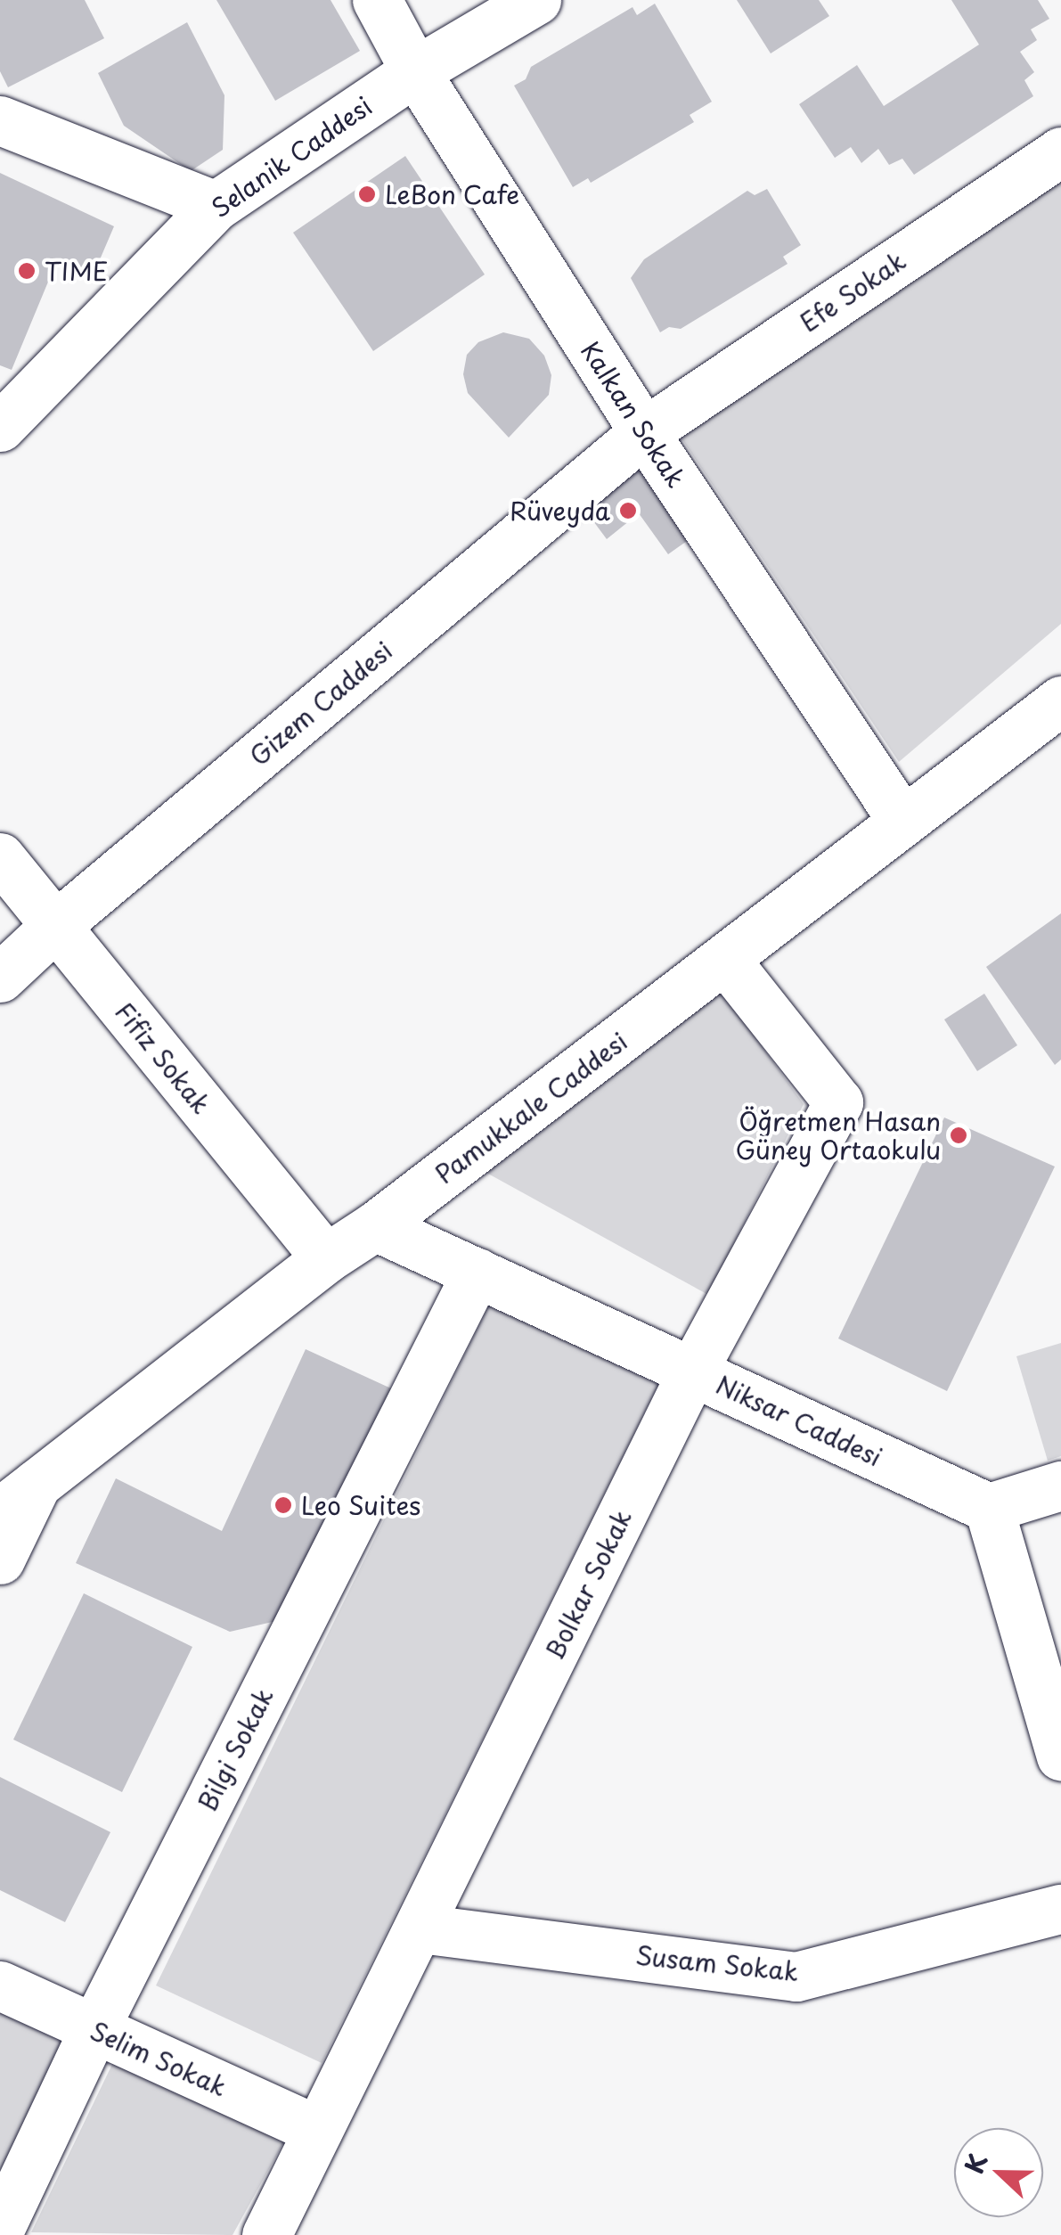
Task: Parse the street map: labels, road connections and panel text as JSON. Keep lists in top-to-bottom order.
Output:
{
  "streets": {
    "street": [
      "Selanik Caddesi",
      "Efe Sokak",
      "Kalkan Sokak",
      "Gizem Caddesi",
      "Fifiz Sokak",
      "Pamukkale Caddesi",
      "Niksar Caddesi",
      "Bolkar Sokak",
      "Bilgi Sokak",
      "Susam Sokak",
      "Selim Sokak"
    ]
  },
  "crossings": [
    ["Selanik Caddesi", "Kalkan Sokak"],
    ["Efe Sokak", "Kalkan Sokak"],
    ["Efe Sokak", "Gizem Caddesi"],
    ["Kalkan Sokak", "Gizem Caddesi"],
    ["Kalkan Sokak", "Pamukkale Caddesi"],
    ["Gizem Caddesi", "Fifiz Sokak"],
    ["Fifiz Sokak", "Pamukkale Caddesi"],
    ["Pamukkale Caddesi", "Niksar Caddesi"],
    ["Pamukkale Caddesi", "Bolkar Sokak"],
    ["Niksar Caddesi", "Bolkar Sokak"],
    ["Niksar Caddesi", "Bilgi Sokak"],
    ["Bolkar Sokak", "Susam Sokak"],
    ["Bolkar Sokak", "Selim Sokak"],
    ["Bilgi Sokak", "Selim Sokak"]
  ],
  "places": [
    "LeBon Cafe",
    "TIME",
    "Rüveyda",
    "Öğretmen Hasan Güney Ortaokulu",
    "Leo Suites"
  ],
  "north": "left"
}
